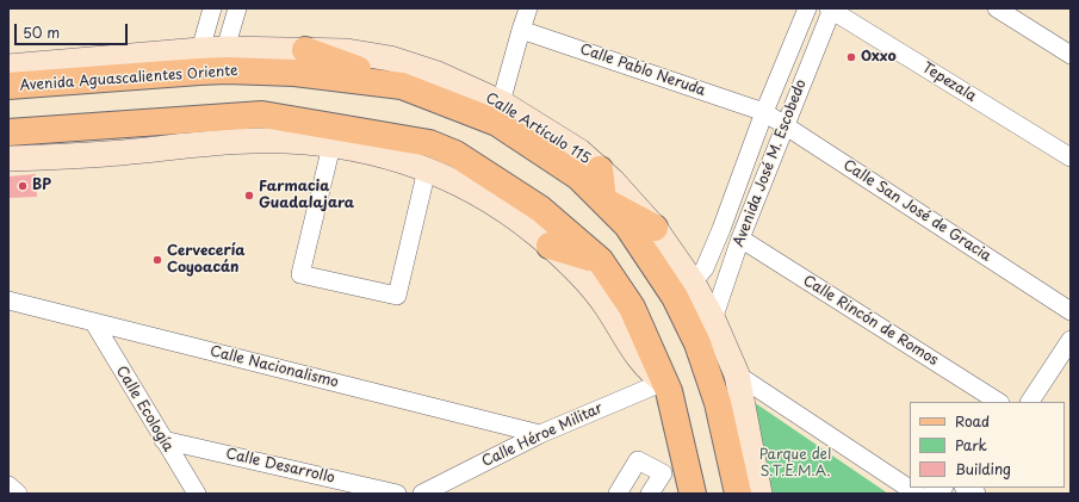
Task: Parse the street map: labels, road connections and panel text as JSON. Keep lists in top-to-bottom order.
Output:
{
  "streets": {
    "main road": ["Avenida Aguascalientes Oriente"],
    "street": [
      "Calle Pablo Neruda",
      "Tepezala",
      "Calle Artículo 115",
      "Avenida José M. Escobedo",
      "Calle San José de Gracia",
      "Calle Rincón de Romos",
      "Calle Nacionalismo",
      "Calle Ecología",
      "Calle Héroe Militar",
      "Calle Desarrollo"
    ]
  },
  "crossings": [
    ["Calle Pablo Neruda", "Avenida José M. Escobedo"],
    ["Calle Pablo Neruda", "Calle San José de Gracia"],
    ["Avenida Aguascalientes Oriente", "Calle Artículo 115"],
    ["Tepezala", "Avenida José M. Escobedo"],
    ["Calle Artículo 115", "Avenida José M. Escobedo"],
    ["Avenida José M. Escobedo", "Calle San José de Gracia"],
    ["Avenida José M. Escobedo", "Calle Rincón de Romos"],
    ["Calle Nacionalismo", "Calle Ecología"],
    ["Calle Nacionalismo", "Calle Héroe Militar"],
    ["Calle Ecología", "Calle Desarrollo"]
  ],
  "parks": ["Parque del S.T.E.M.A."],
  "places": [
    "Oxxo",
    "BP",
    "Farmacia Guadalajara",
    "Cervecería Coyoacán"
  ],
  "legend": ["Road", "Park", "Building"],
  "scale_bar": "50 m"
}
